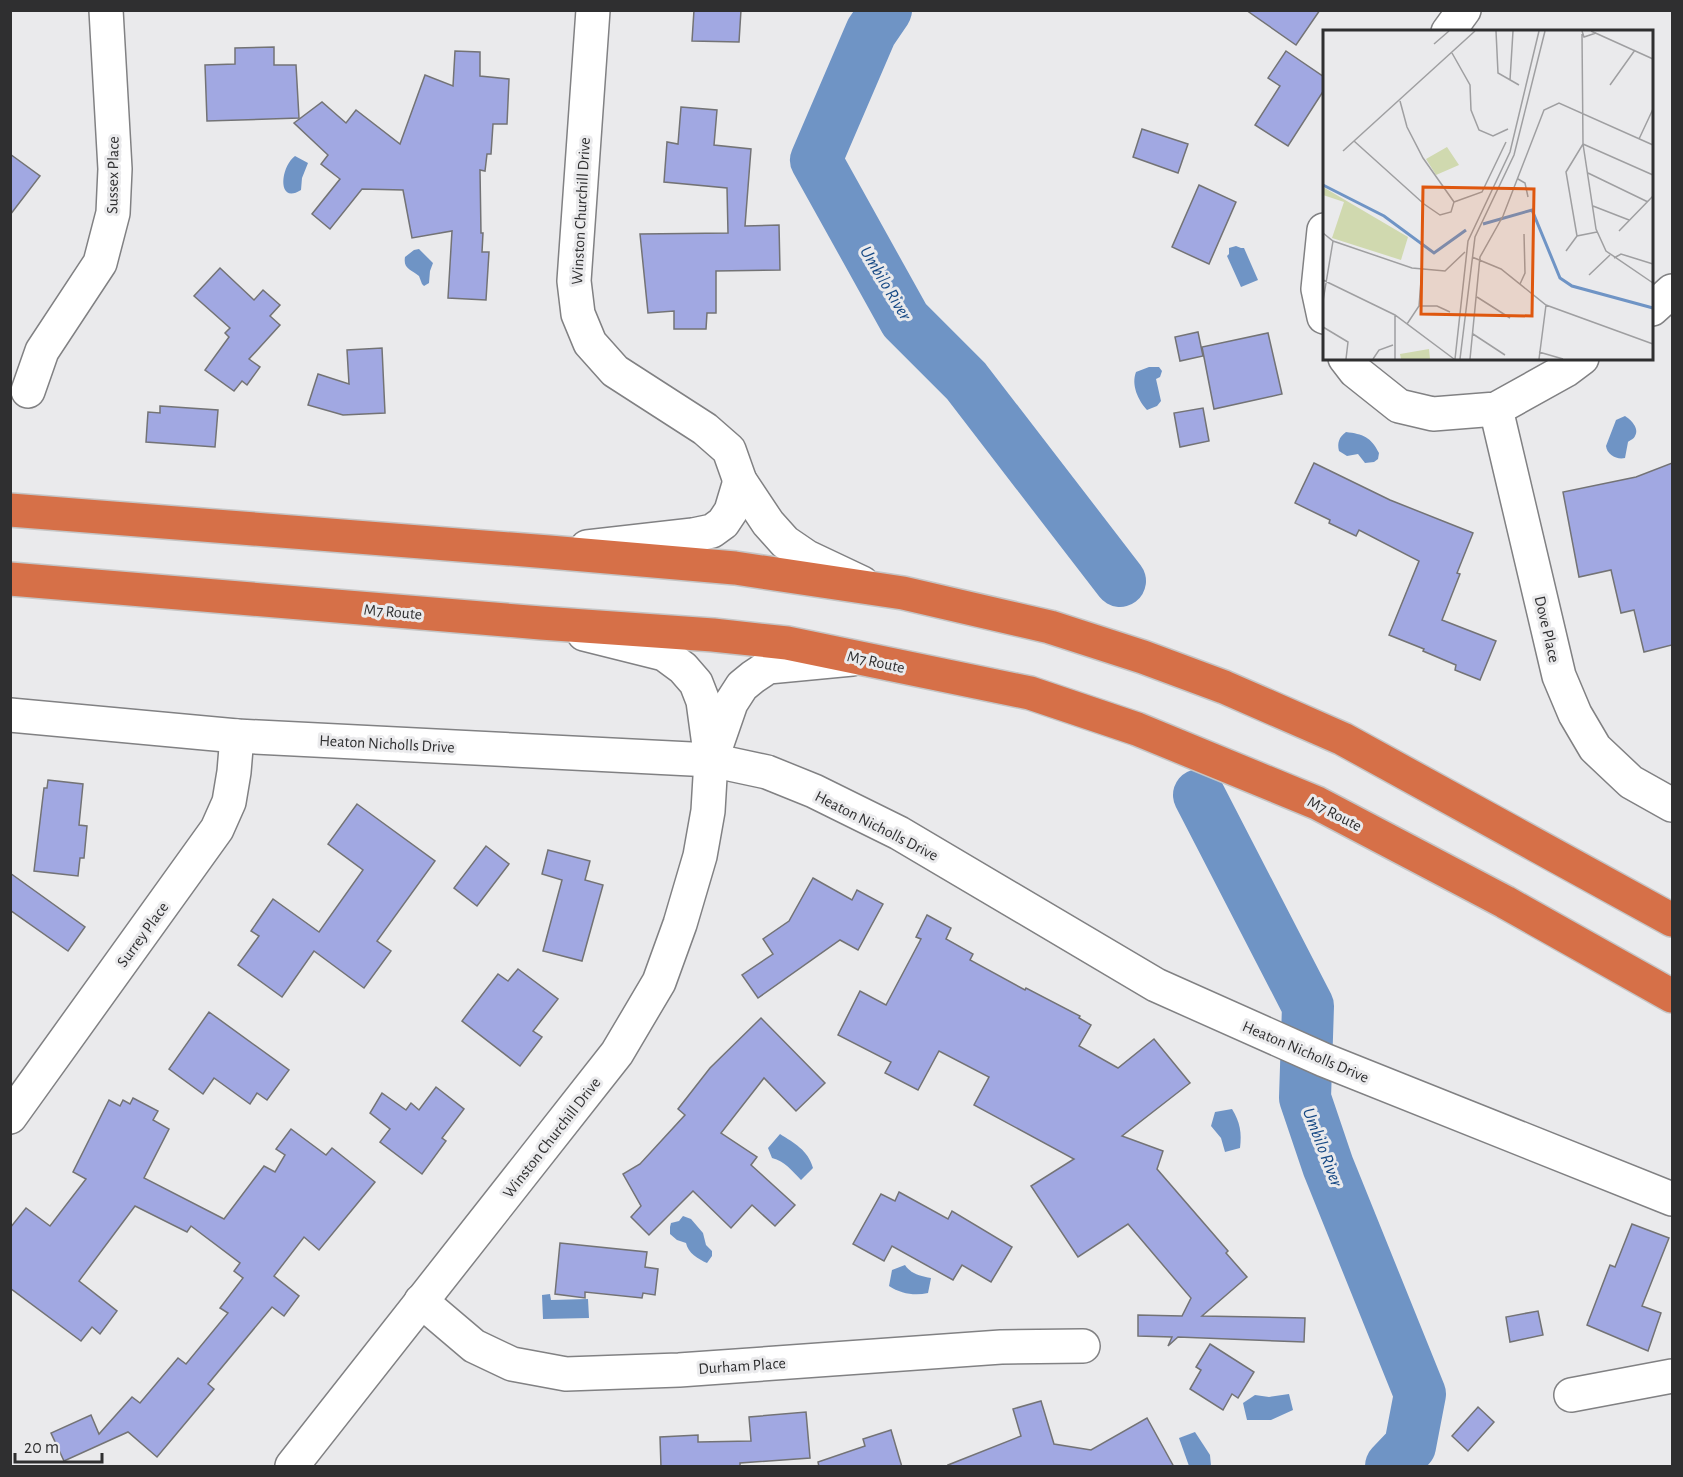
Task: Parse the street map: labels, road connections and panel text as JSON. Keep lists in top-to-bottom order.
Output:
{
  "streets": {
    "highway": ["M7 Route"],
    "street": [
      "Sussex Place",
      "Winston Churchill Drive",
      "Dove Place",
      "Heaton Nicholls Drive",
      "Surrey Place",
      "Durham Place"
    ]
  },
  "crossings": [
    ["Winston Churchill Drive", "Heaton Nicholls Drive"],
    ["Winston Churchill Drive", "Durham Place"],
    ["Heaton Nicholls Drive", "Surrey Place"]
  ],
  "water": ["Umbilo River"],
  "scale_bar": "20 m"
}
